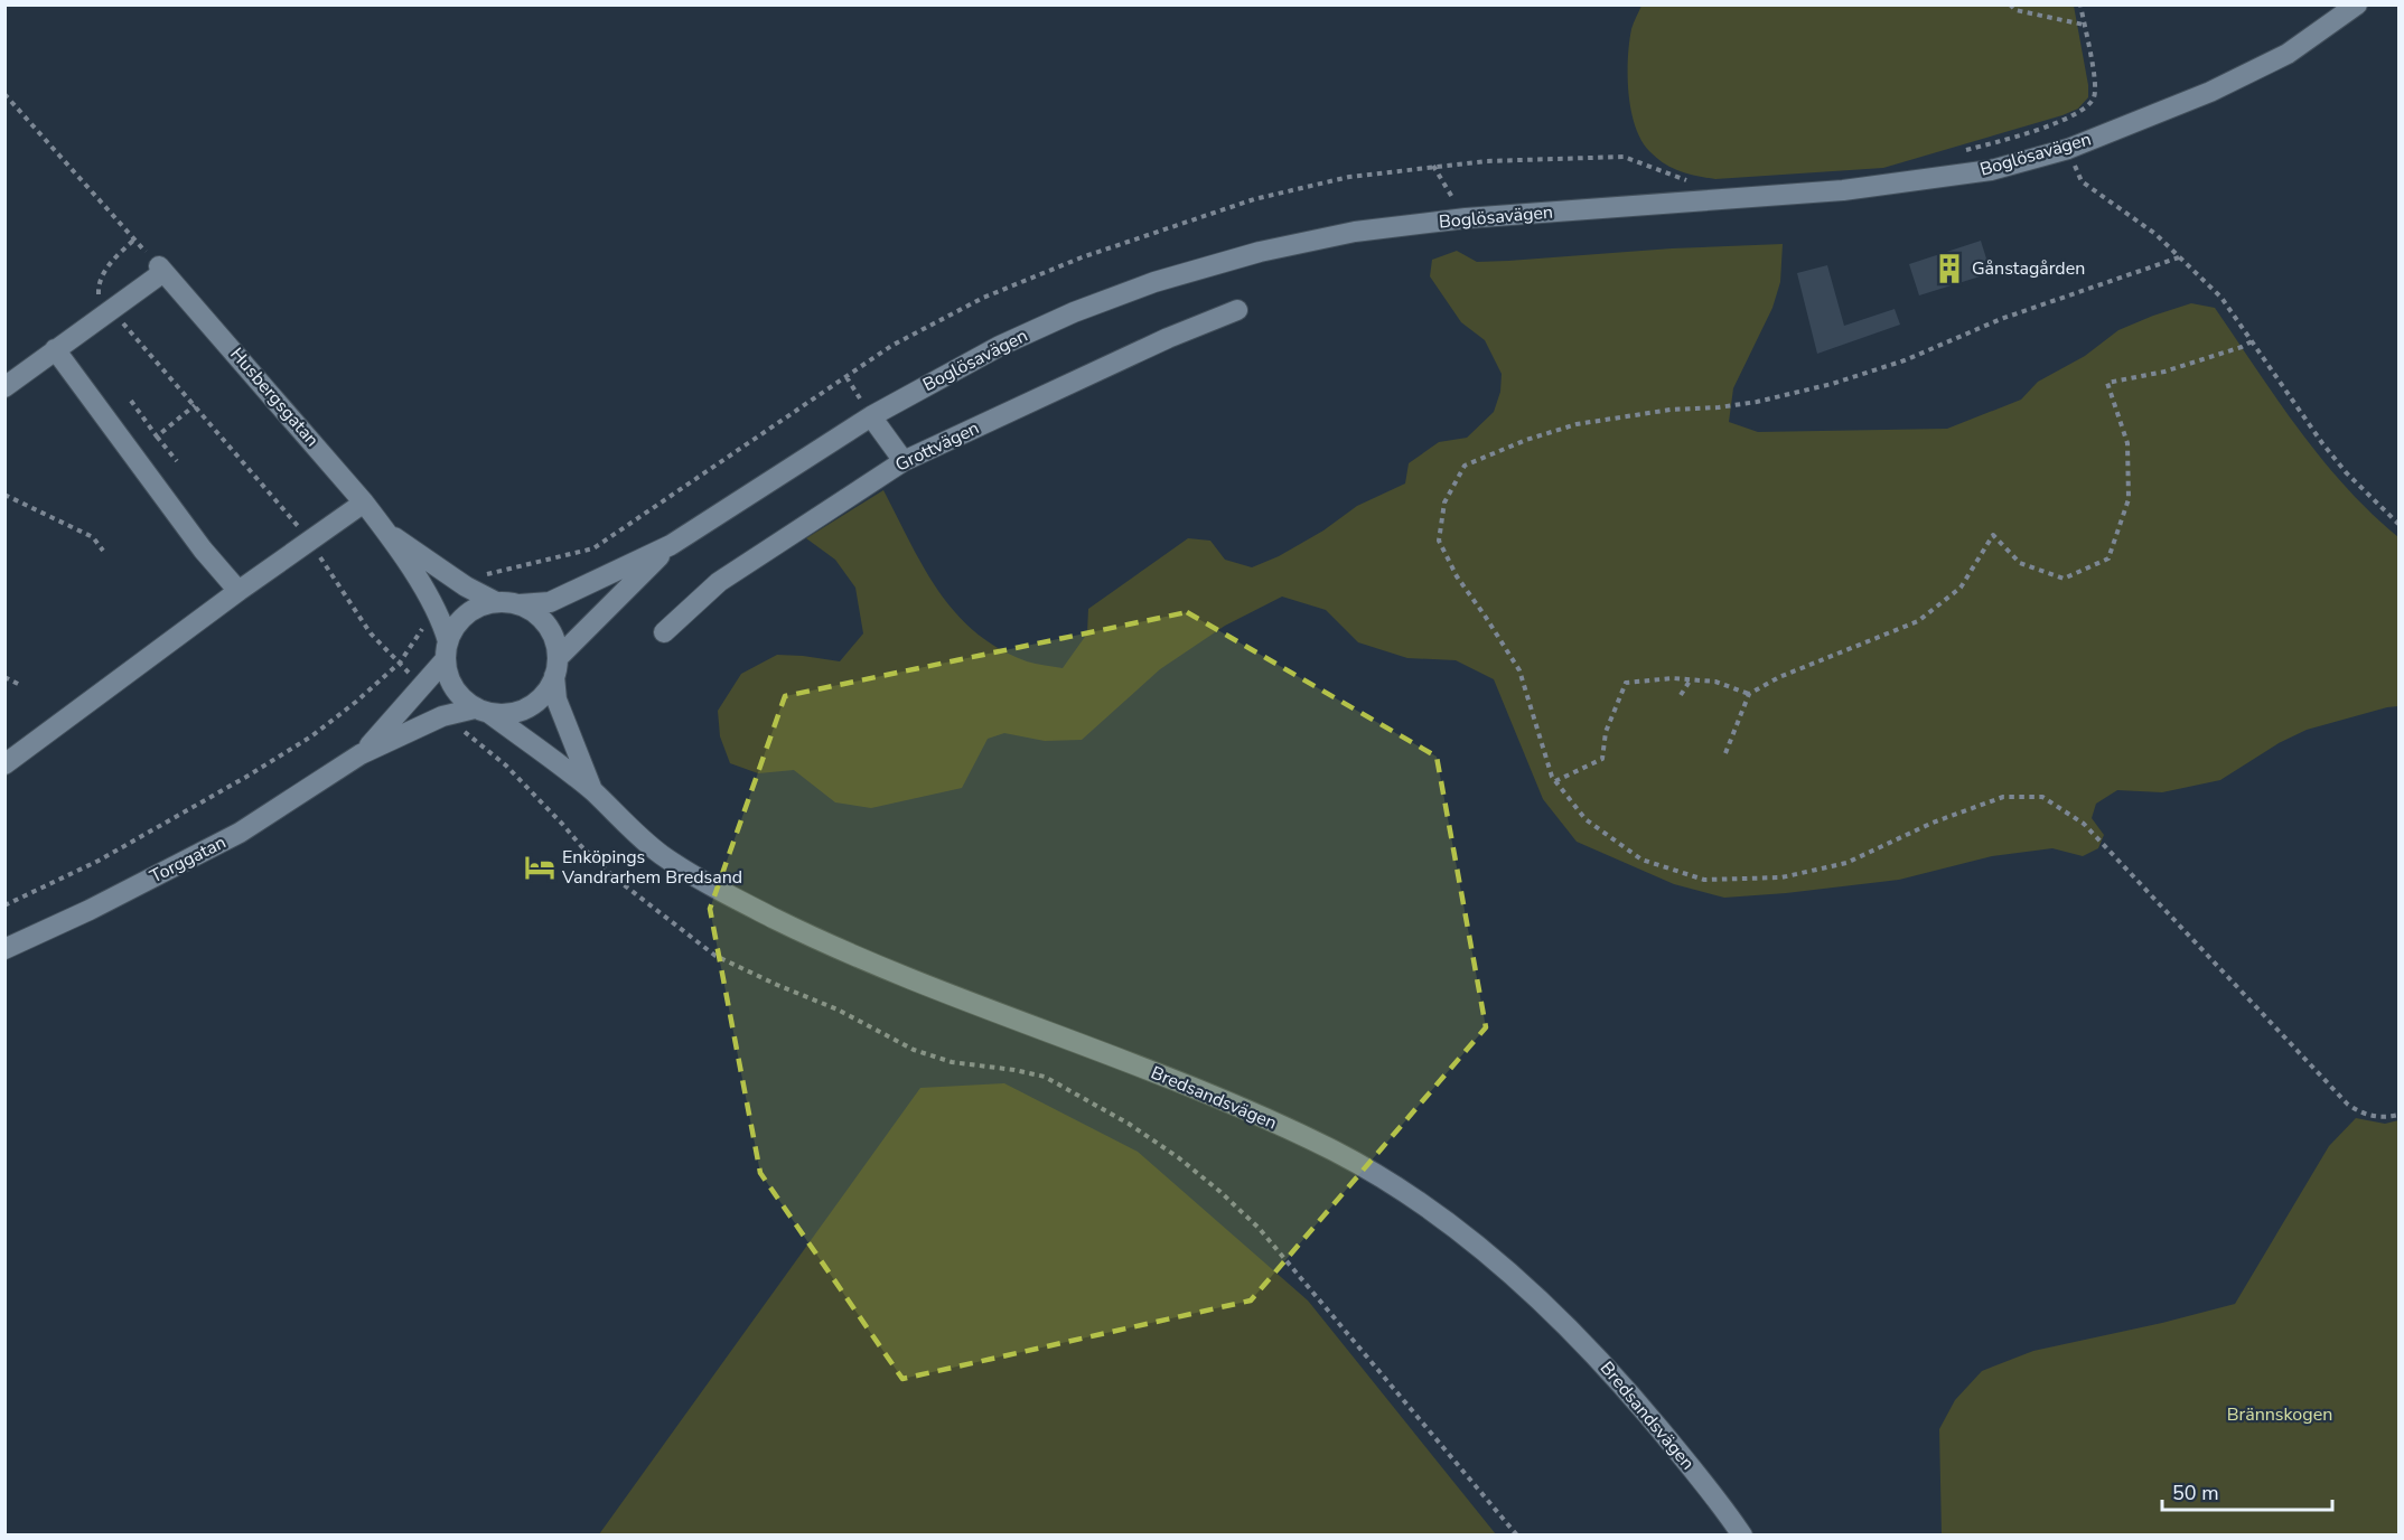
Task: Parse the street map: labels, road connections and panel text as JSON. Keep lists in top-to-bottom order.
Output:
{
  "streets": {
    "street": [
      "Boglösavägen",
      "Husbergsgatan",
      "Grottvägen",
      "Torggatan",
      "Bredsandsvägen"
    ]
  },
  "crossings": [
    ["Boglösavägen", "Husbergsgatan"],
    ["Boglösavägen", "Torggatan"],
    ["Boglösavägen", "Bredsandsvägen"],
    ["Husbergsgatan", "Torggatan"],
    ["Husbergsgatan", "Bredsandsvägen"],
    ["Torggatan", "Bredsandsvägen"]
  ],
  "parks": ["Brännskogen"],
  "places": {
    "building": ["Gånstagården"],
    "hotel": ["Enköpings Vandrarhem Bredsand"]
  },
  "scale_bar": "50 m"
}
